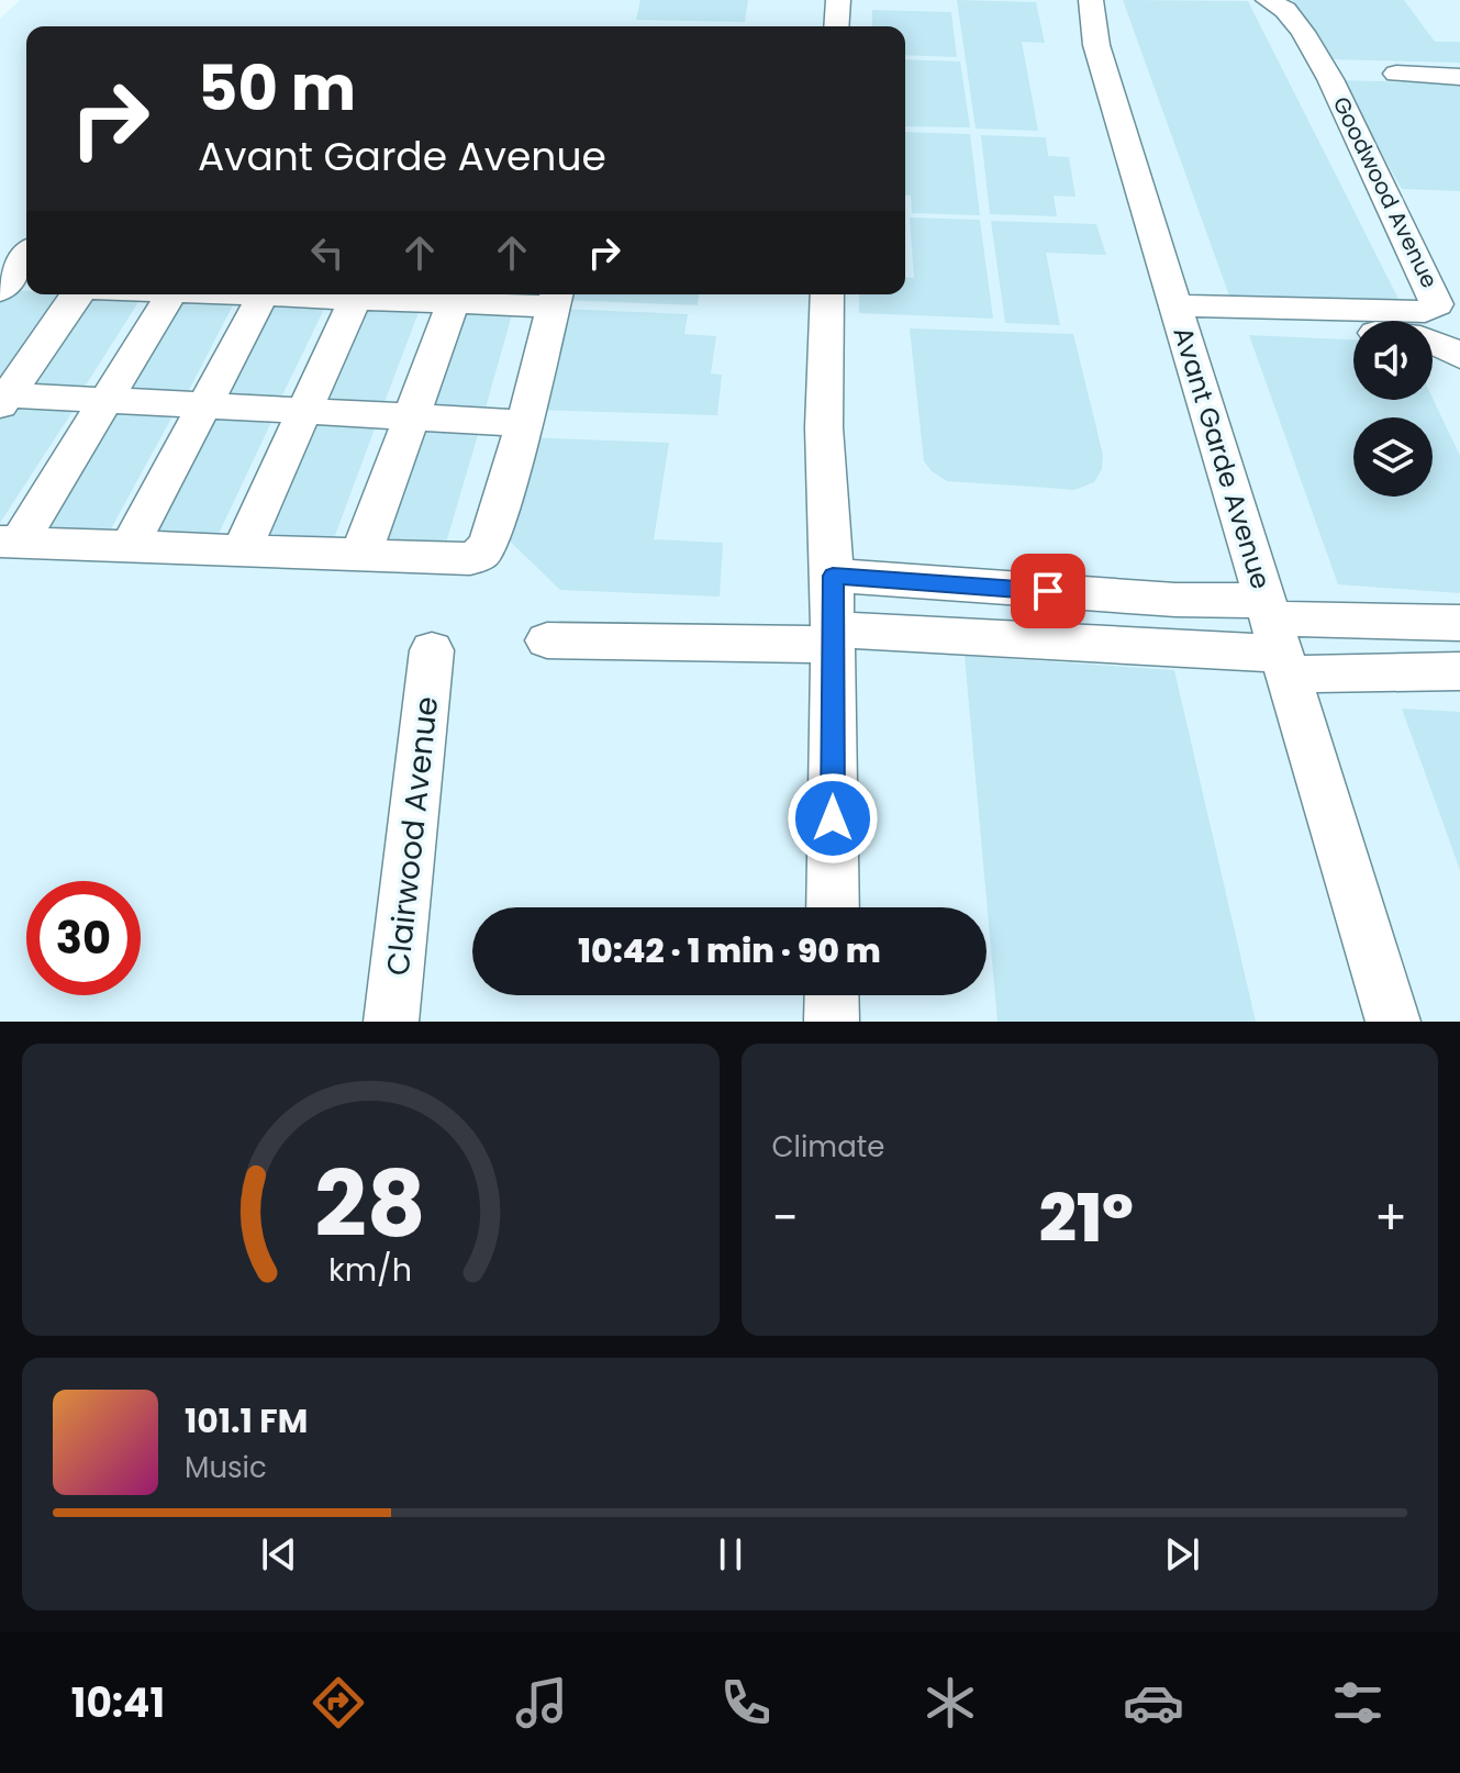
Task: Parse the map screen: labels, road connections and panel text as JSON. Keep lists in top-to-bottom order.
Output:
{
  "streets": {
    "street": ["Goodwood Avenue", "Avant Garde Avenue", "Clairwood Avenue"]
  },
  "crossings": [
    ["Goodwood Avenue", "Avant Garde Avenue"]
  ],
  "page": {
    "turn": ["50 m", "Avant Garde Avenue"],
    "limit": "30",
    "trip": "10:42 · 1 min · 90 m",
    "tile": "Climate",
    "heat": ["−", "21°", "+"],
    "song": ["101.1 FM", "Music"],
    "tabs": "10:41",
    "gauge": ["28", "km/h"]
  }
}
